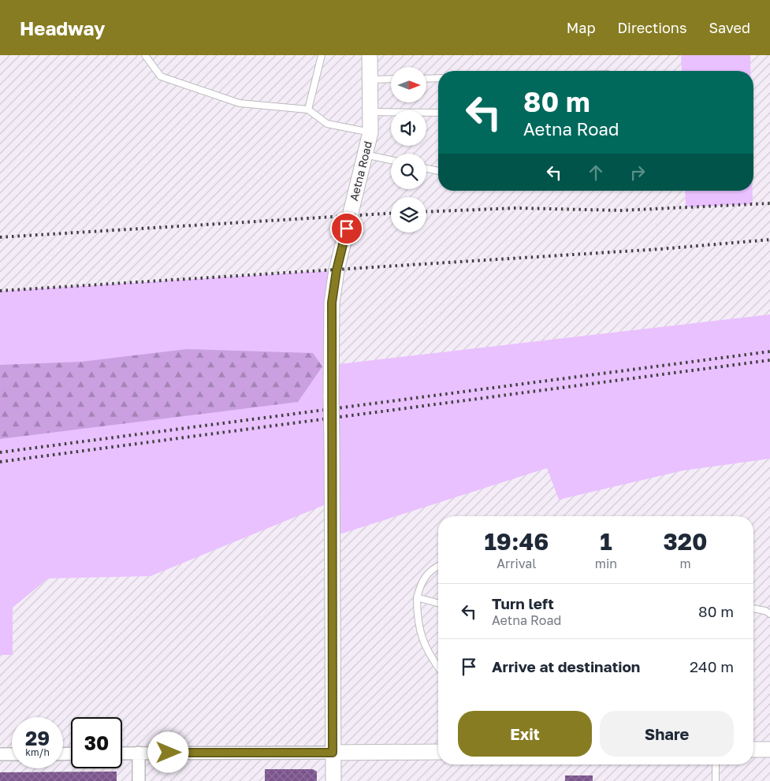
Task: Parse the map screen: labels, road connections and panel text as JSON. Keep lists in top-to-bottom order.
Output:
{
  "streets": {
    "street": ["Aetna Road"]
  },
  "north": "right",
  "page": {
    "header": "Headway",
    "nav": ["Map", "Directions", "Saved"],
    "turn": ["80 m", "Aetna Road"],
    "eta": [
      "19:46",
      "Arrival",
      "1",
      "min",
      "320",
      "m"
    ],
    "list": [
      {
        "name": "Turn left",
        "note": "Aetna Road",
        "value": "80 m"
      },
      {
        "name": "Arrive at destination",
        "value": "240 m"
      }
    ],
    "buttons": ["Exit", "Share"],
    "speed": "29 km/h",
    "limit": "30"
  }
}
